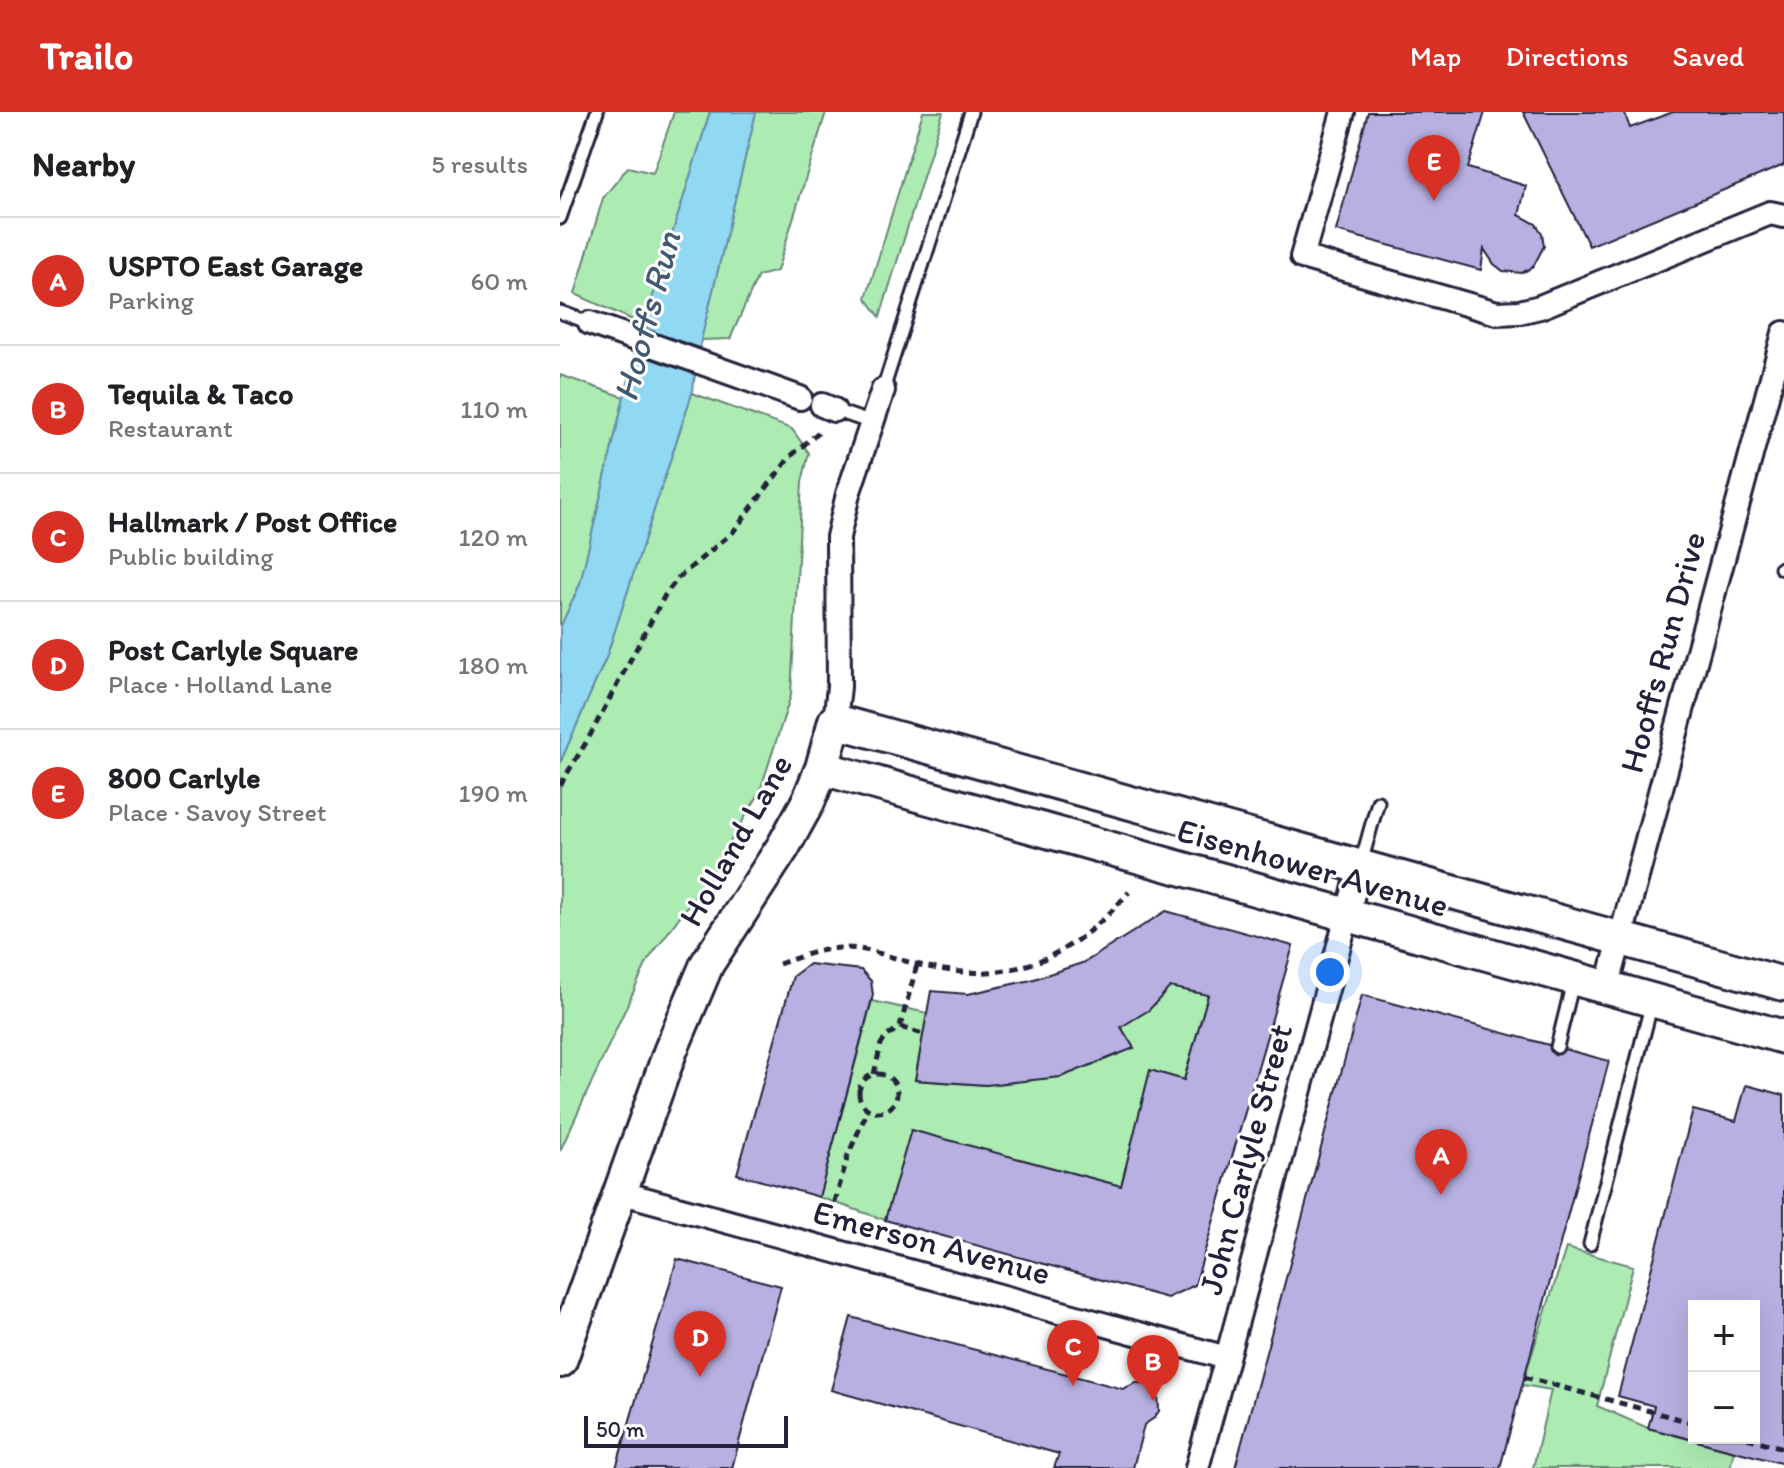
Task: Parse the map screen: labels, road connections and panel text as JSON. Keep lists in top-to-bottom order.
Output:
{
  "streets": {
    "main road": ["Holland Lane", "Eisenhower Avenue"],
    "street": ["Hooffs Run Drive", "John Carlyle Street", "Emerson Avenue"]
  },
  "crossings": [
    ["Hooffs Run Drive", "Eisenhower Avenue"],
    ["Holland Lane", "Eisenhower Avenue"],
    ["Holland Lane", "Emerson Avenue"],
    ["Eisenhower Avenue", "John Carlyle Street"],
    ["John Carlyle Street", "Emerson Avenue"]
  ],
  "water": ["Hooffs Run"],
  "scale_bar": "50 m",
  "page": {
    "header": "Trailo",
    "nav": ["Map", "Directions", "Saved"],
    "heading": ["Nearby", "5 results"],
    "pins": [
      "E",
      "A",
      "D",
      "C",
      "B"
    ],
    "list": [
      {
        "mark": "A",
        "name": "USPTO East Garage",
        "note": "Parking",
        "value": "60 m"
      },
      {
        "mark": "B",
        "name": "Tequila & Taco",
        "note": "Restaurant",
        "value": "110 m"
      },
      {
        "mark": "C",
        "name": "Hallmark / Post Office",
        "note": "Public building",
        "value": "120 m"
      },
      {
        "mark": "D",
        "name": "Post Carlyle Square",
        "note": "Place · Holland Lane",
        "value": "180 m"
      },
      {
        "mark": "E",
        "name": "800 Carlyle",
        "note": "Place · Savoy Street",
        "value": "190 m"
      }
    ],
    "map_buttons": ["+", "−"],
    "scale": "50 m"
  }
}
